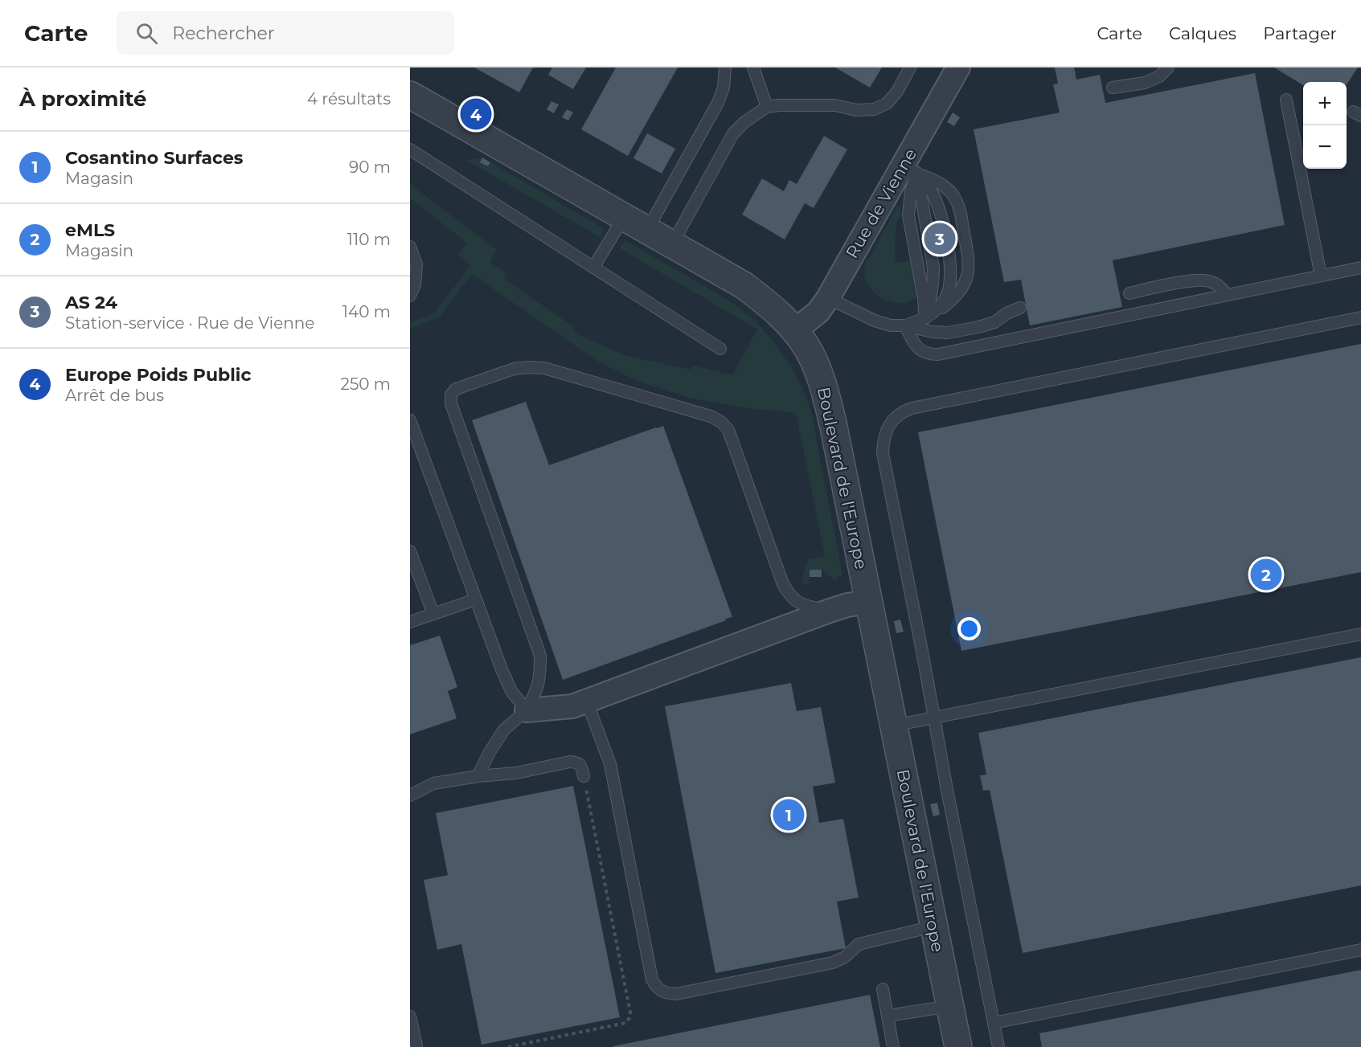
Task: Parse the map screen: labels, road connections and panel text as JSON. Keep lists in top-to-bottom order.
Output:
{
  "streets": {
    "street": ["Rue de Vienne", "Boulevard de l'Europe"]
  },
  "crossings": [
    ["Rue de Vienne", "Boulevard de l'Europe"]
  ],
  "page": {
    "header": "Carte",
    "search": "Rechercher",
    "nav": ["Carte", "Calques", "Partager"],
    "heading": ["À proximité", "4 résultats"],
    "map_buttons": ["+", "−"],
    "pins": [
      "4",
      "3",
      "2",
      "1"
    ],
    "list": [
      {
        "mark": "1",
        "name": "Cosantino Surfaces",
        "note": "Magasin",
        "value": "90 m"
      },
      {
        "mark": "2",
        "name": "eMLS",
        "note": "Magasin",
        "value": "110 m"
      },
      {
        "mark": "3",
        "name": "AS 24",
        "note": "Station-service · Rue de Vienne",
        "value": "140 m"
      },
      {
        "mark": "4",
        "name": "Europe Poids Public",
        "note": "Arrêt de bus",
        "value": "250 m"
      }
    ]
  }
}
